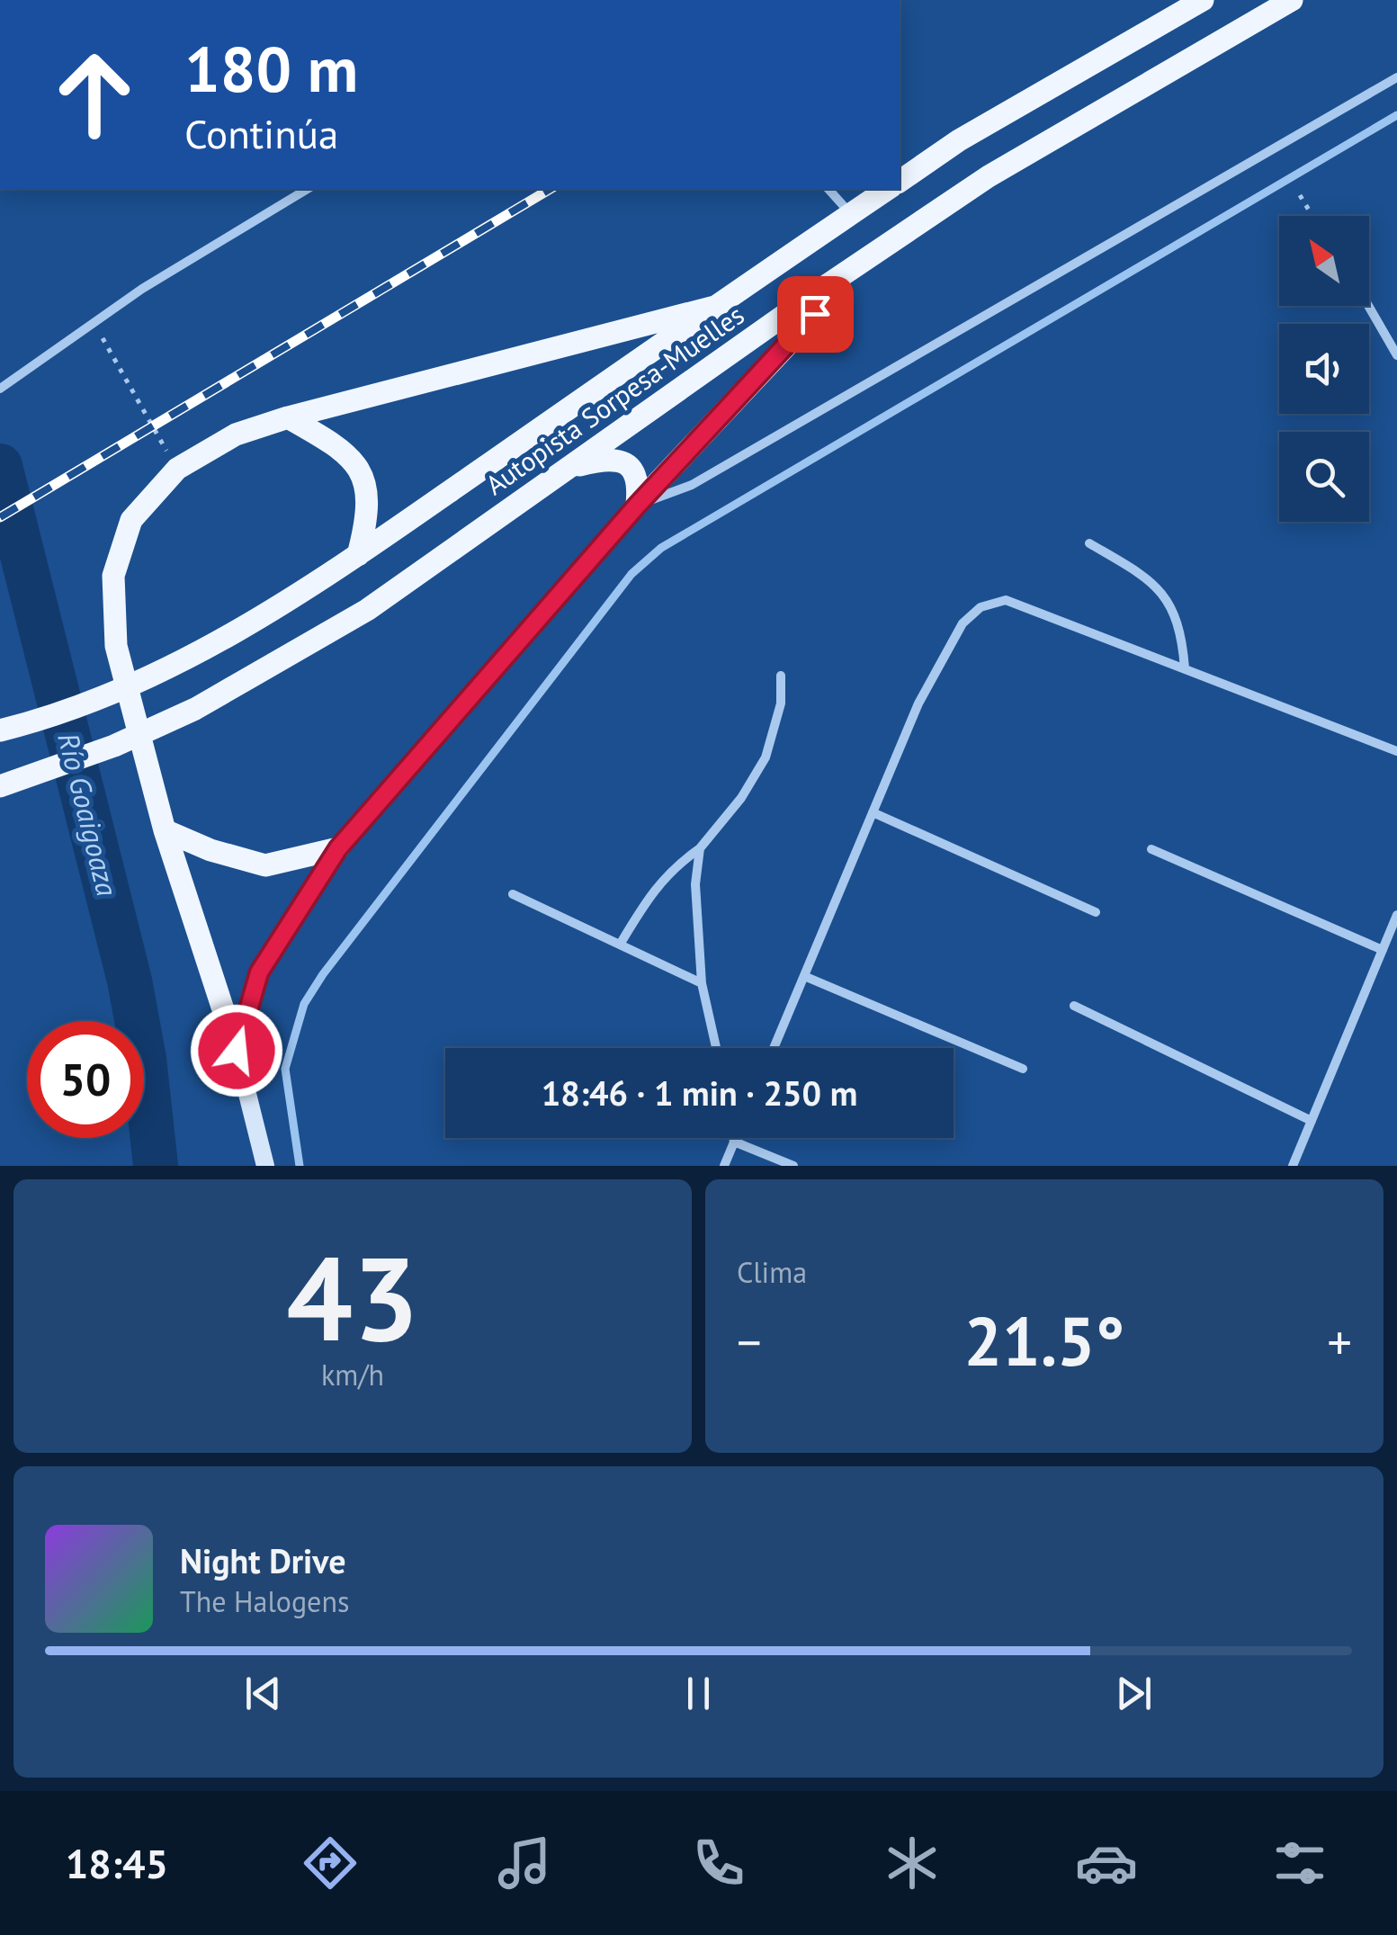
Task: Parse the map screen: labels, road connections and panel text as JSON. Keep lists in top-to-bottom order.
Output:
{
  "streets": {
    "main road": ["Autopista Sorpesa-Muelles"]
  },
  "water": ["Río Goaigoaza"],
  "north": "top left",
  "page": {
    "turn": ["180 m", "Continúa"],
    "limit": "50",
    "trip": "18:46 · 1 min · 250 m",
    "tile": [
      ["43", "km/h"],
      "Clima"
    ],
    "heat": ["−", "21.5°", "+"],
    "song": ["Night Drive", "The Halogens"],
    "tabs": "18:45"
  }
}
